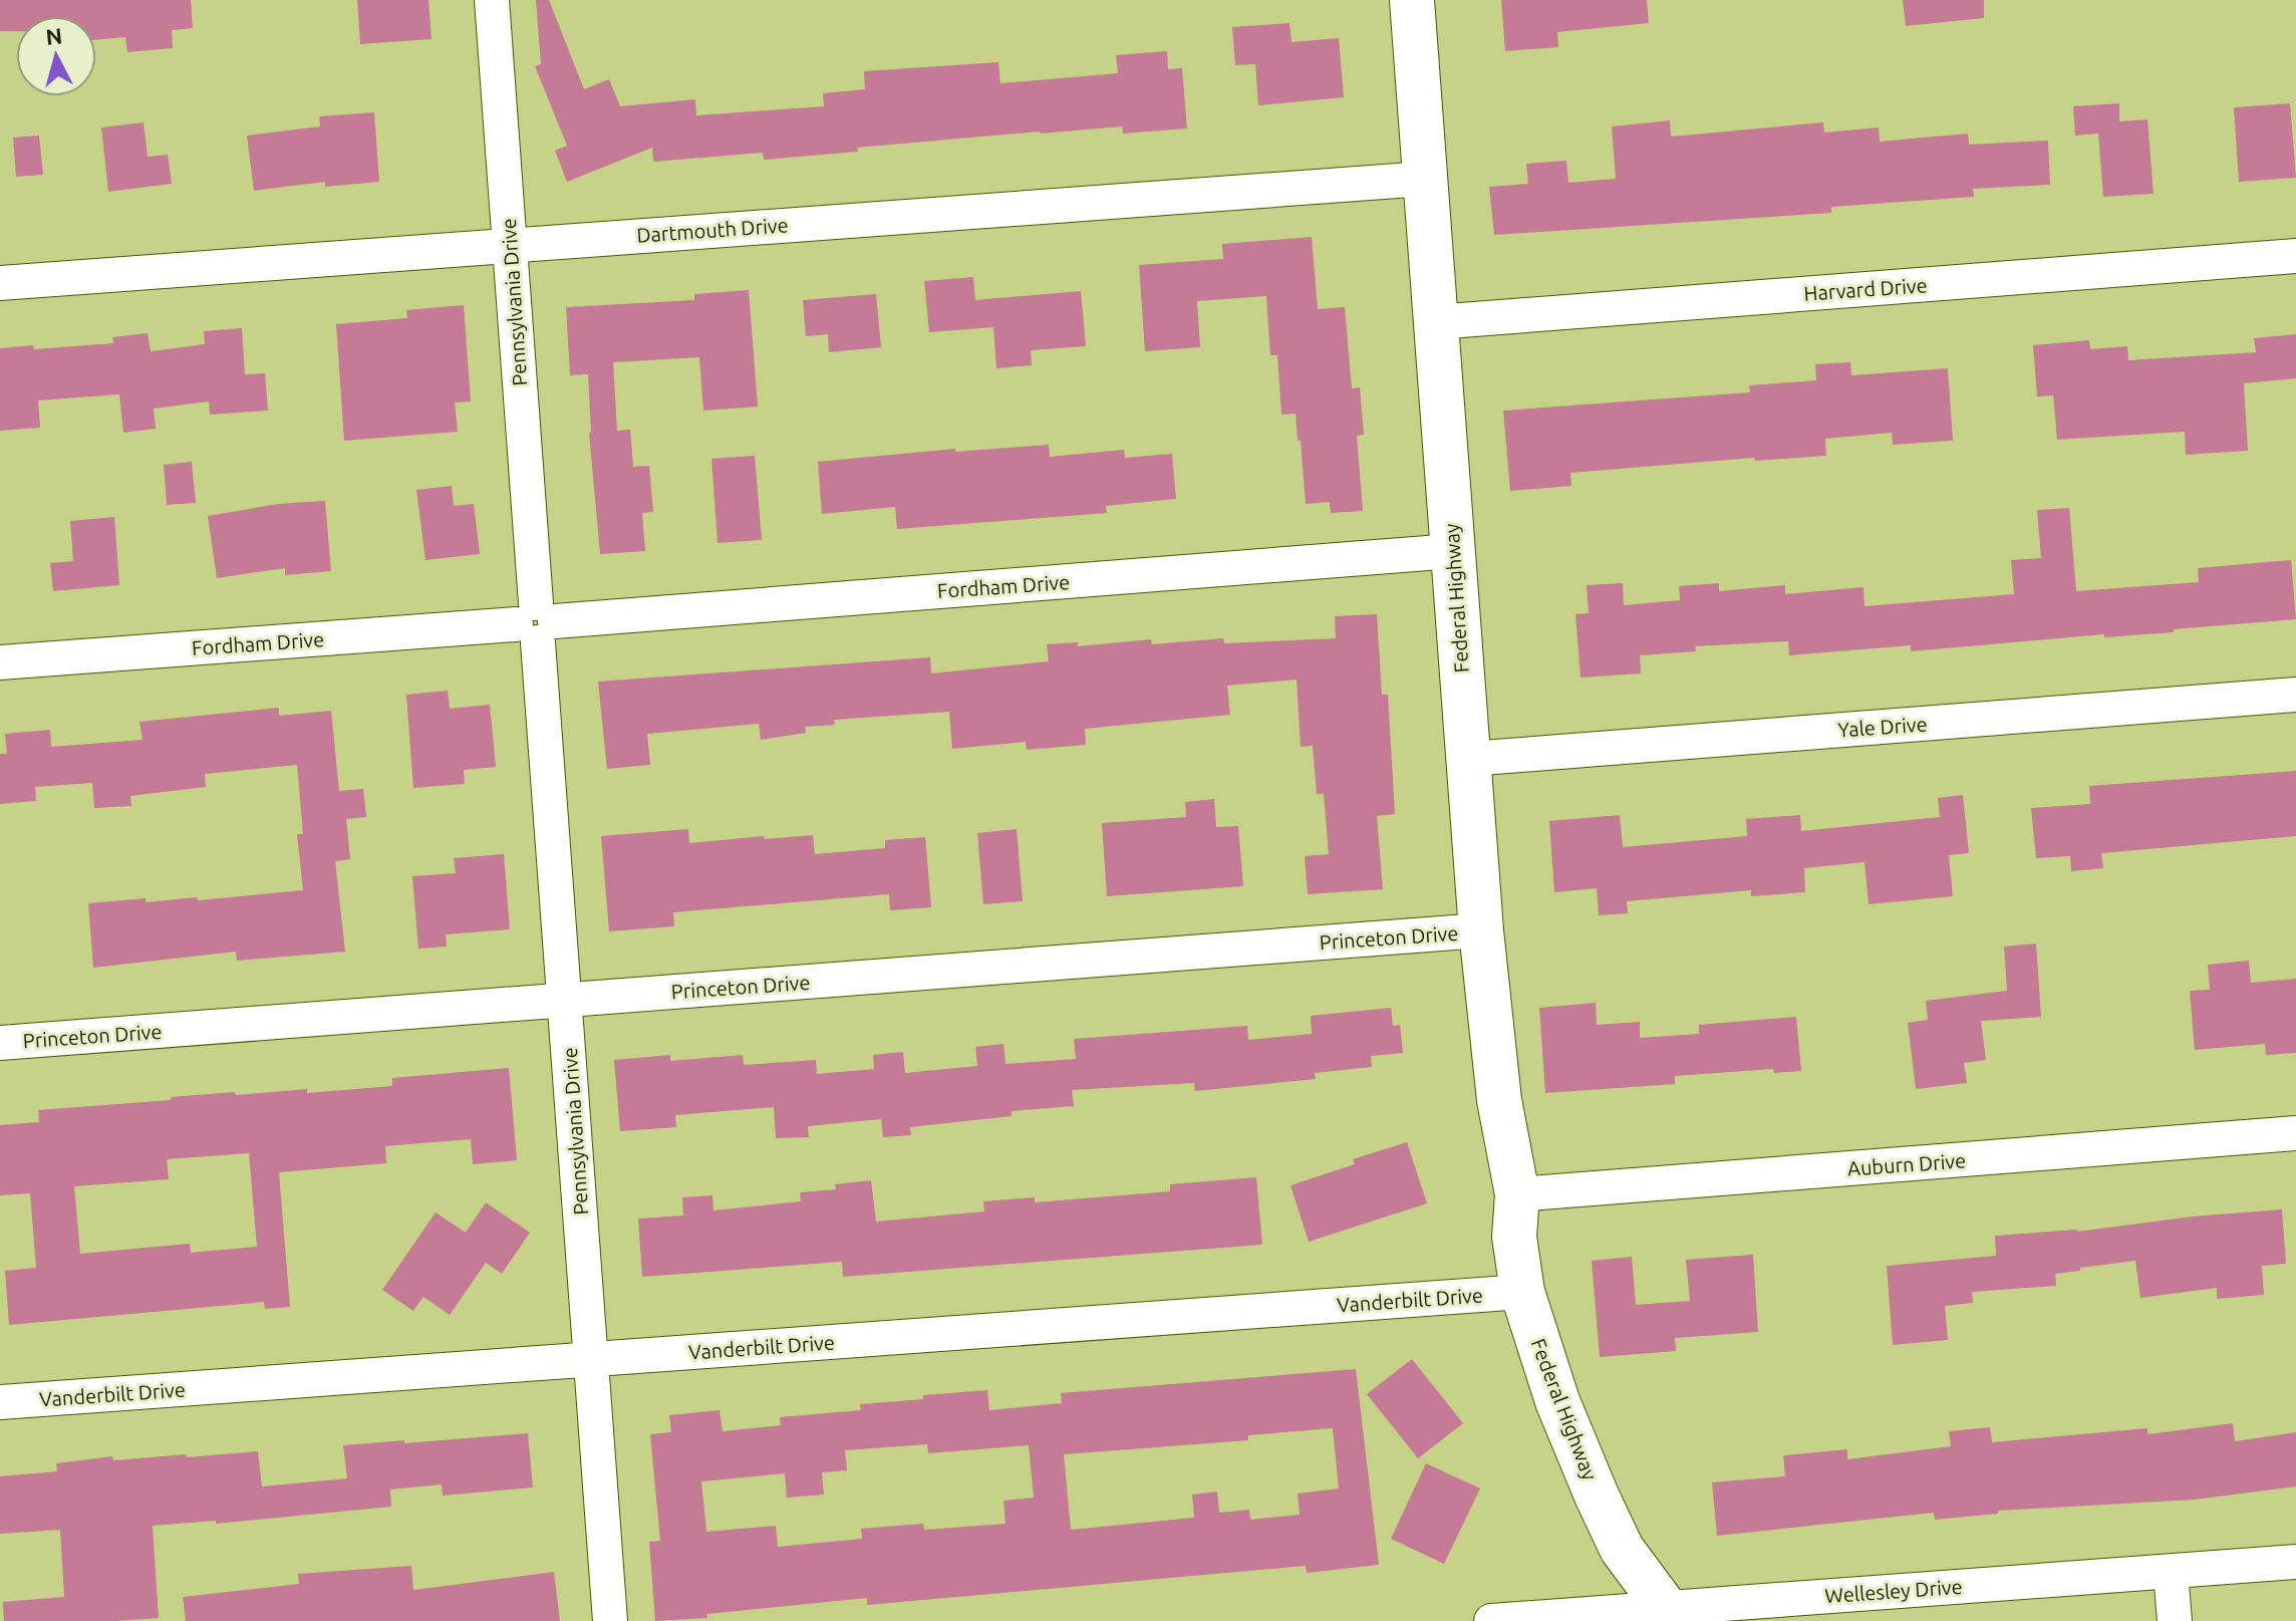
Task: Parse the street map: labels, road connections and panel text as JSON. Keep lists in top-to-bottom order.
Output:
{
  "streets": {
    "main road": ["Federal Highway"],
    "street": [
      "Dartmouth Drive",
      "Harvard Drive",
      "Pennsylvania Drive",
      "Fordham Drive",
      "Yale Drive",
      "Princeton Drive",
      "Auburn Drive",
      "Vanderbilt Drive",
      "Wellesley Drive"
    ]
  },
  "crossings": [
    ["Dartmouth Drive", "Pennsylvania Drive"],
    ["Dartmouth Drive", "Federal Highway"],
    ["Harvard Drive", "Federal Highway"],
    ["Pennsylvania Drive", "Fordham Drive"],
    ["Pennsylvania Drive", "Princeton Drive"],
    ["Pennsylvania Drive", "Vanderbilt Drive"],
    ["Fordham Drive", "Federal Highway"],
    ["Federal Highway", "Yale Drive"],
    ["Federal Highway", "Princeton Drive"],
    ["Federal Highway", "Auburn Drive"],
    ["Federal Highway", "Vanderbilt Drive"],
    ["Federal Highway", "Wellesley Drive"]
  ],
  "north": "top"
}
